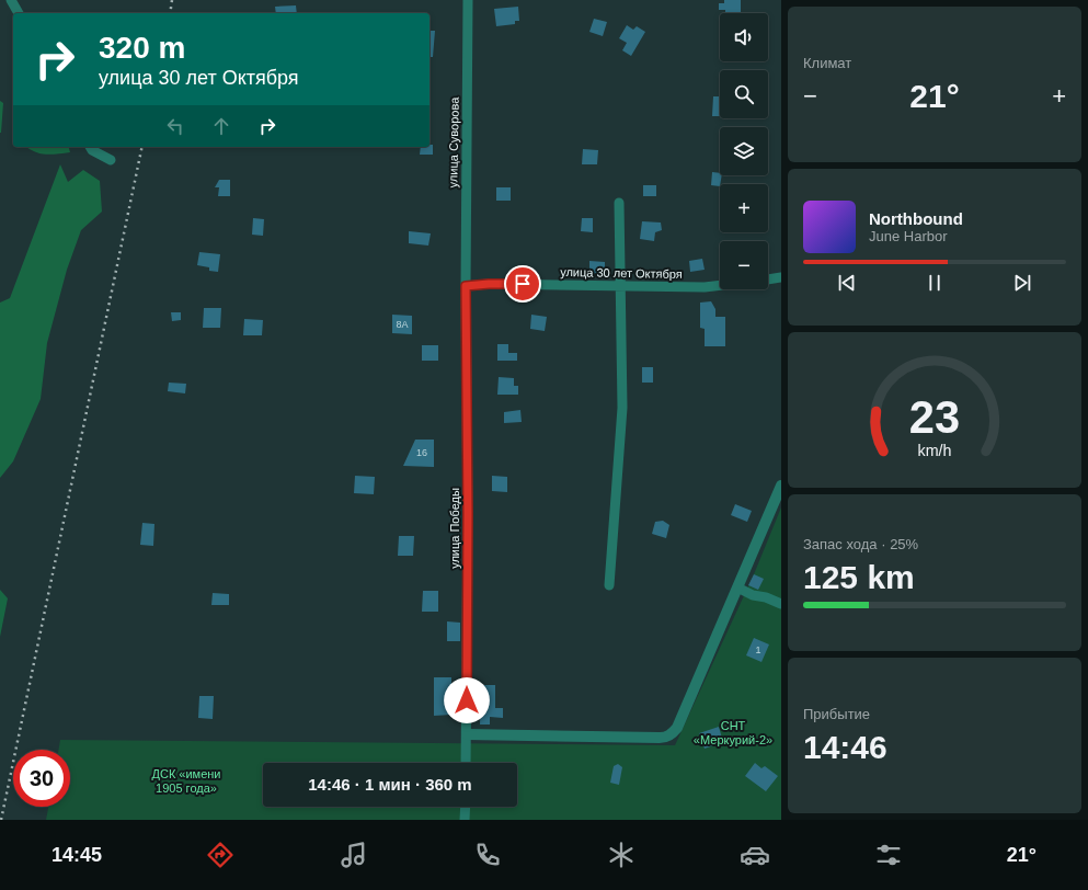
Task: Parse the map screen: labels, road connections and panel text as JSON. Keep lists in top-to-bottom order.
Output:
{
  "streets": {
    "street": ["улица Суворова", "улица 30 лет Октября", "улица Победы"]
  },
  "crossings": [
    ["улица Суворова", "улица 30 лет Октября"],
    ["улица Суворова", "улица Победы"],
    ["улица 30 лет Октября", "улица Победы"]
  ],
  "parks": ["СНТ «Меркурий-2»", "ДСК «имени 1905 года»"],
  "house_numbers": ["8А", "16", "1"],
  "page": {
    "tile": [
      "Климат",
      ["Запас хода · 25%", "125 km"],
      ["Прибытие", "14:46"]
    ],
    "map_buttons": ["+", "−"],
    "turn": ["320 m", "улица 30 лет Октября"],
    "heat": ["−", "21°", "+"],
    "song": ["Northbound", "June Harbor"],
    "limit": "30",
    "trip": "14:46 · 1 мин · 360 m",
    "tabs": ["14:45", "21°"],
    "gauge": ["23", "km/h"]
  }
}
